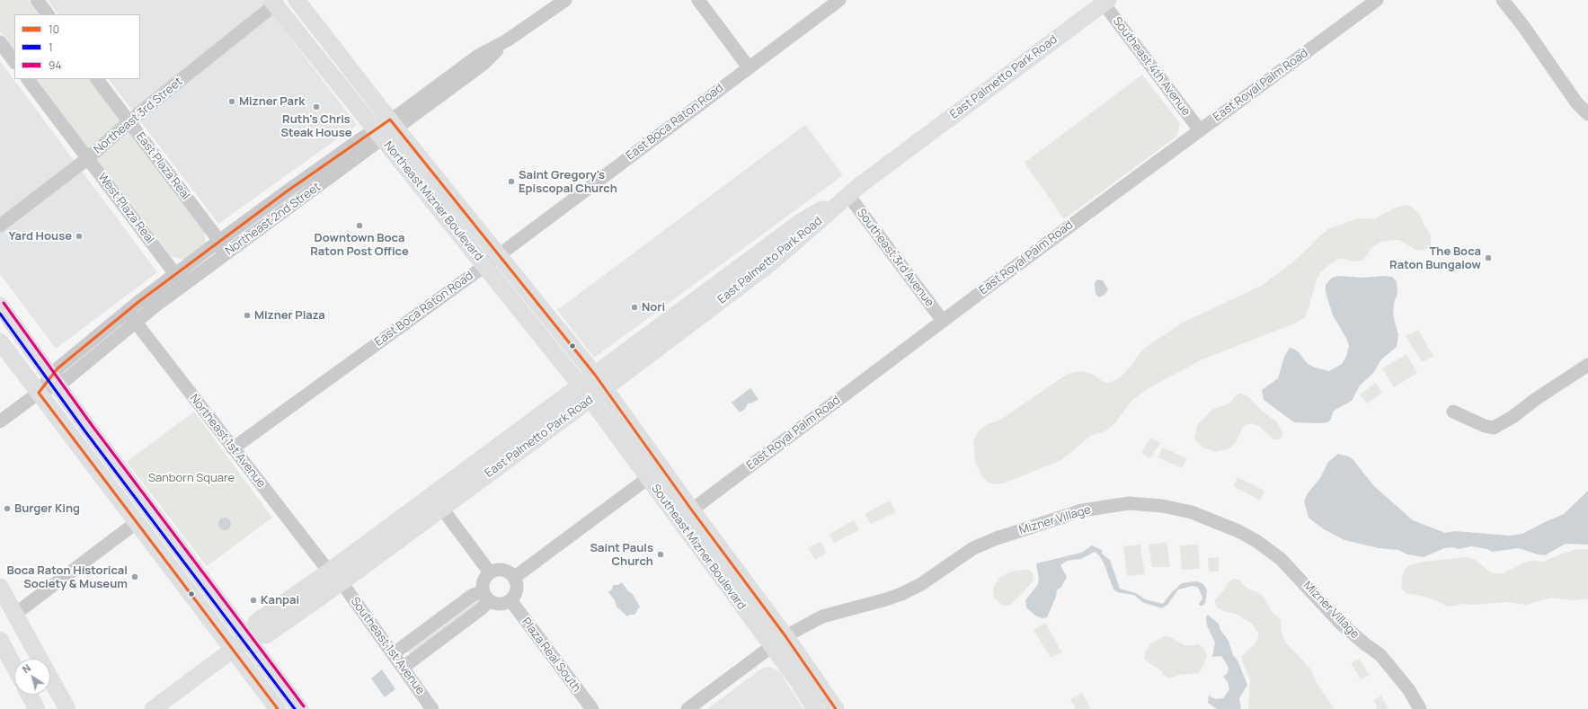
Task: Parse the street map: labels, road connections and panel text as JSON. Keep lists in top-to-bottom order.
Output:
{
  "streets": {
    "main road": ["East Palmetto Park Road", "Northeast Mizner Boulevard", "Southeast Mizner Boulevard"],
    "street": [
      "Southeast 4th Avenue",
      "East Royal Palm Road",
      "Northeast 3rd Street",
      "East Boca Raton Road",
      "East Plaza Real",
      "West Plaza Real",
      "Northeast 2nd Street",
      "Southeast 3rd Avenue",
      "Northeast 1st Avenue",
      "Mizner Village",
      "Southeast 1st Avenue",
      "Plaza Real South"
    ]
  },
  "crossings": [
    ["Southeast 4th Avenue", "East Palmetto Park Road"],
    ["Southeast 4th Avenue", "East Royal Palm Road"],
    ["East Palmetto Park Road", "Northeast Mizner Boulevard"],
    ["East Palmetto Park Road", "Southeast 3rd Avenue"],
    ["East Palmetto Park Road", "Northeast 1st Avenue"],
    ["East Palmetto Park Road", "Southeast Mizner Boulevard"],
    ["East Palmetto Park Road", "Southeast 1st Avenue"],
    ["East Royal Palm Road", "Southeast 3rd Avenue"],
    ["East Royal Palm Road", "Southeast Mizner Boulevard"],
    ["Northeast 3rd Street", "East Plaza Real"],
    ["Northeast 3rd Street", "Northeast Mizner Boulevard"],
    ["Northeast 3rd Street", "West Plaza Real"],
    ["East Boca Raton Road", "Northeast Mizner Boulevard"],
    ["East Boca Raton Road", "Northeast 1st Avenue"],
    ["East Plaza Real", "Northeast 2nd Street"],
    ["Northeast Mizner Boulevard", "Northeast 2nd Street"],
    ["Northeast Mizner Boulevard", "Southeast Mizner Boulevard"],
    ["West Plaza Real", "Northeast 2nd Street"],
    ["Northeast 2nd Street", "Northeast 1st Avenue"],
    ["Mizner Village", "Southeast Mizner Boulevard"]
  ],
  "parks": ["Sanborn Square"],
  "places": [
    "Mizner Park",
    "Ruth's Chris Steak House",
    "Saint Gregory's Episcopal Church",
    "Downtown Boca Raton Post Office",
    "Yard House",
    "The Boca Raton Bungalow",
    "Nori",
    "Mizner Plaza",
    "Burger King",
    "Saint Pauls Church",
    "Boca Raton Historical Society & Museum",
    "Kanpai"
  ],
  "lines": ["transit line 10", "transit line 94", "transit line 1"],
  "legend": ["10", "1", "94"],
  "north": "top left"
}
